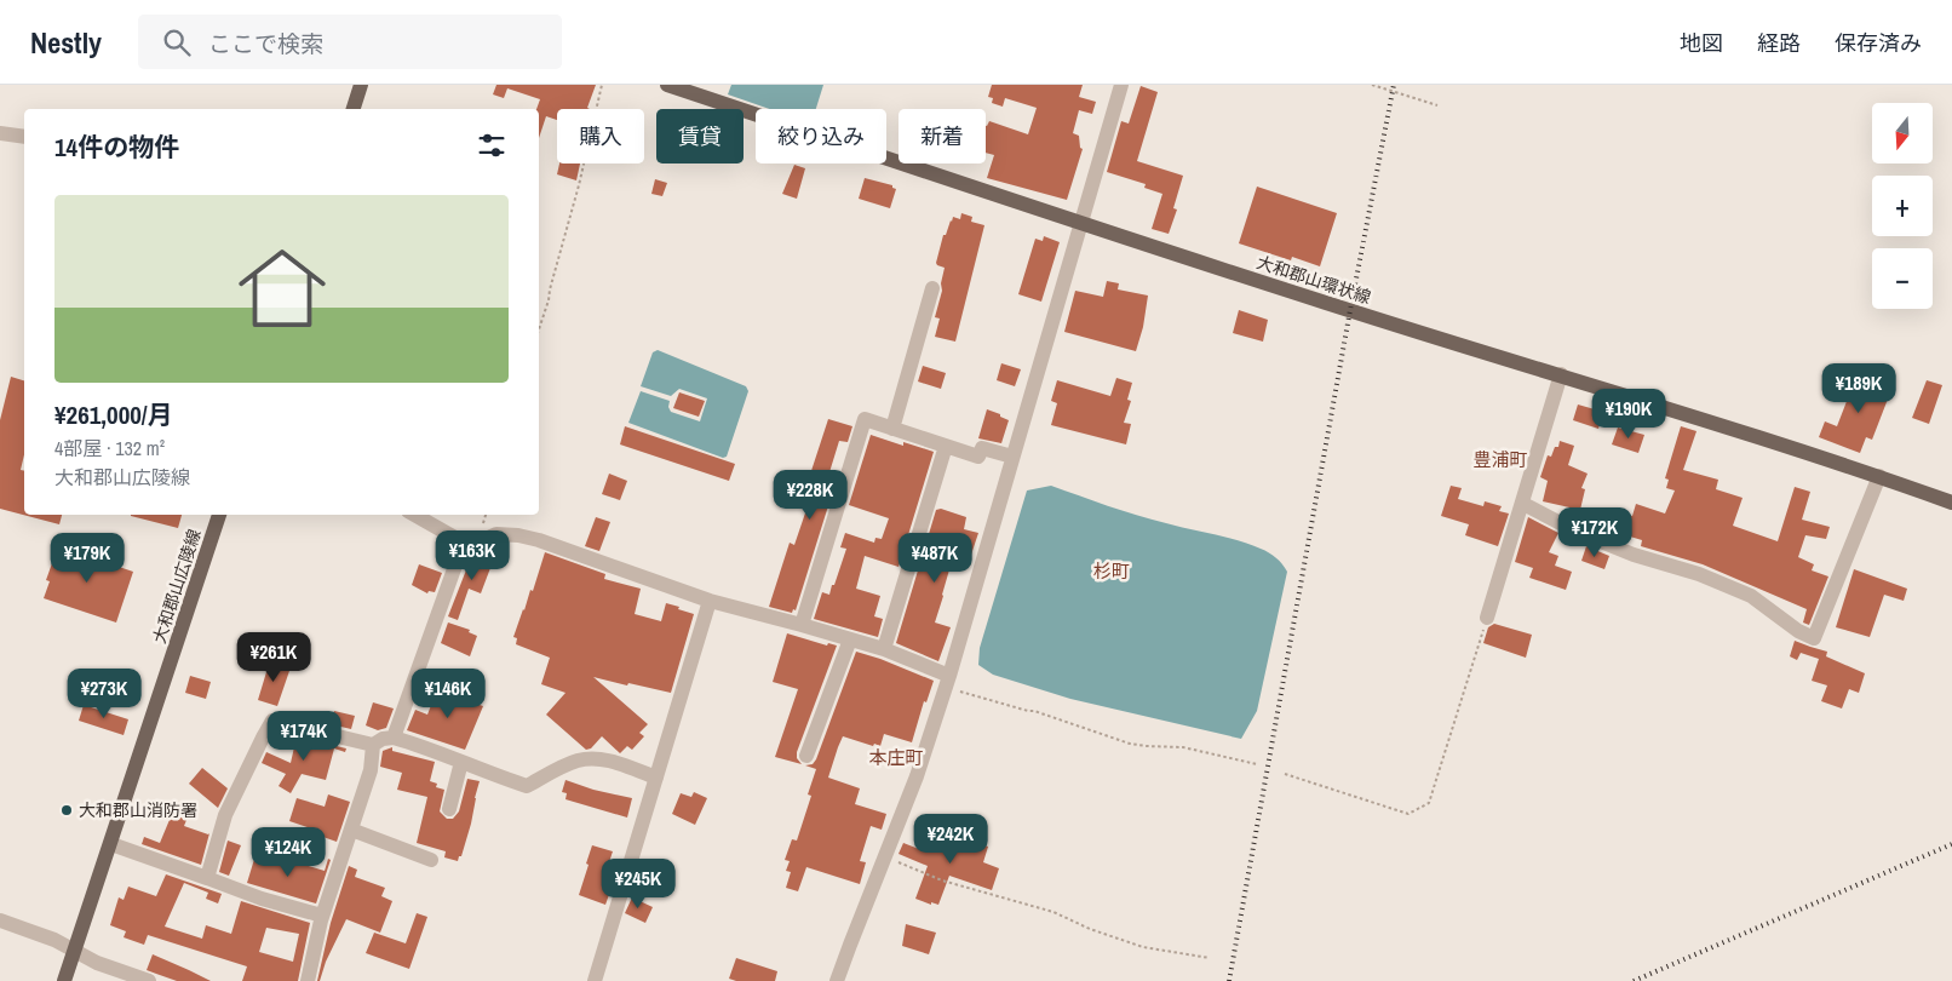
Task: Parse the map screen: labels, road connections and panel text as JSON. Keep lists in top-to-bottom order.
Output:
{
  "streets": {
    "main road": ["大和郡山環状線", "大和郡山広陵線"]
  },
  "districts": ["豊浦町", "杉町", "本庄町"],
  "places": ["大和郡山消防署"],
  "north": "bottom",
  "page": {
    "header": "Nestly",
    "search": "ここで検索",
    "nav": ["地図", "経路", "保存済み"],
    "map_buttons": ["+", "−"],
    "chip": [
      "購入",
      "賃貸",
      "絞り込み",
      "新着"
    ],
    "heading": "14件の物件",
    "list": [
      {
        "name": "¥261,000/月",
        "note": "4部屋 · 132 m² · 大和郡山広陵線"
      }
    ],
    "price": [
      "¥189K",
      "¥190K",
      "¥228K",
      "¥172K",
      "¥163K",
      "¥179K",
      "¥487K",
      "¥261K",
      "¥273K",
      "¥146K",
      "¥174K",
      "¥242K",
      "¥124K",
      "¥245K"
    ]
  }
}
